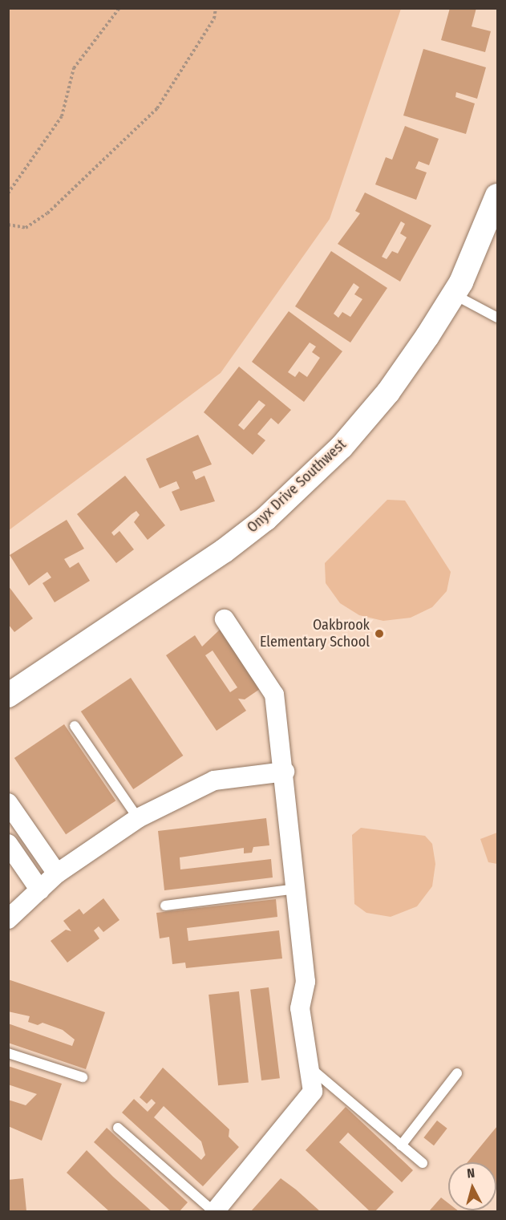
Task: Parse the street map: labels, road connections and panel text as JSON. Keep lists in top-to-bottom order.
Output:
{
  "streets": {
    "street": ["Onyx Drive Southwest"]
  },
  "places": ["Oakbrook Elementary School"],
  "north": "top"
}
